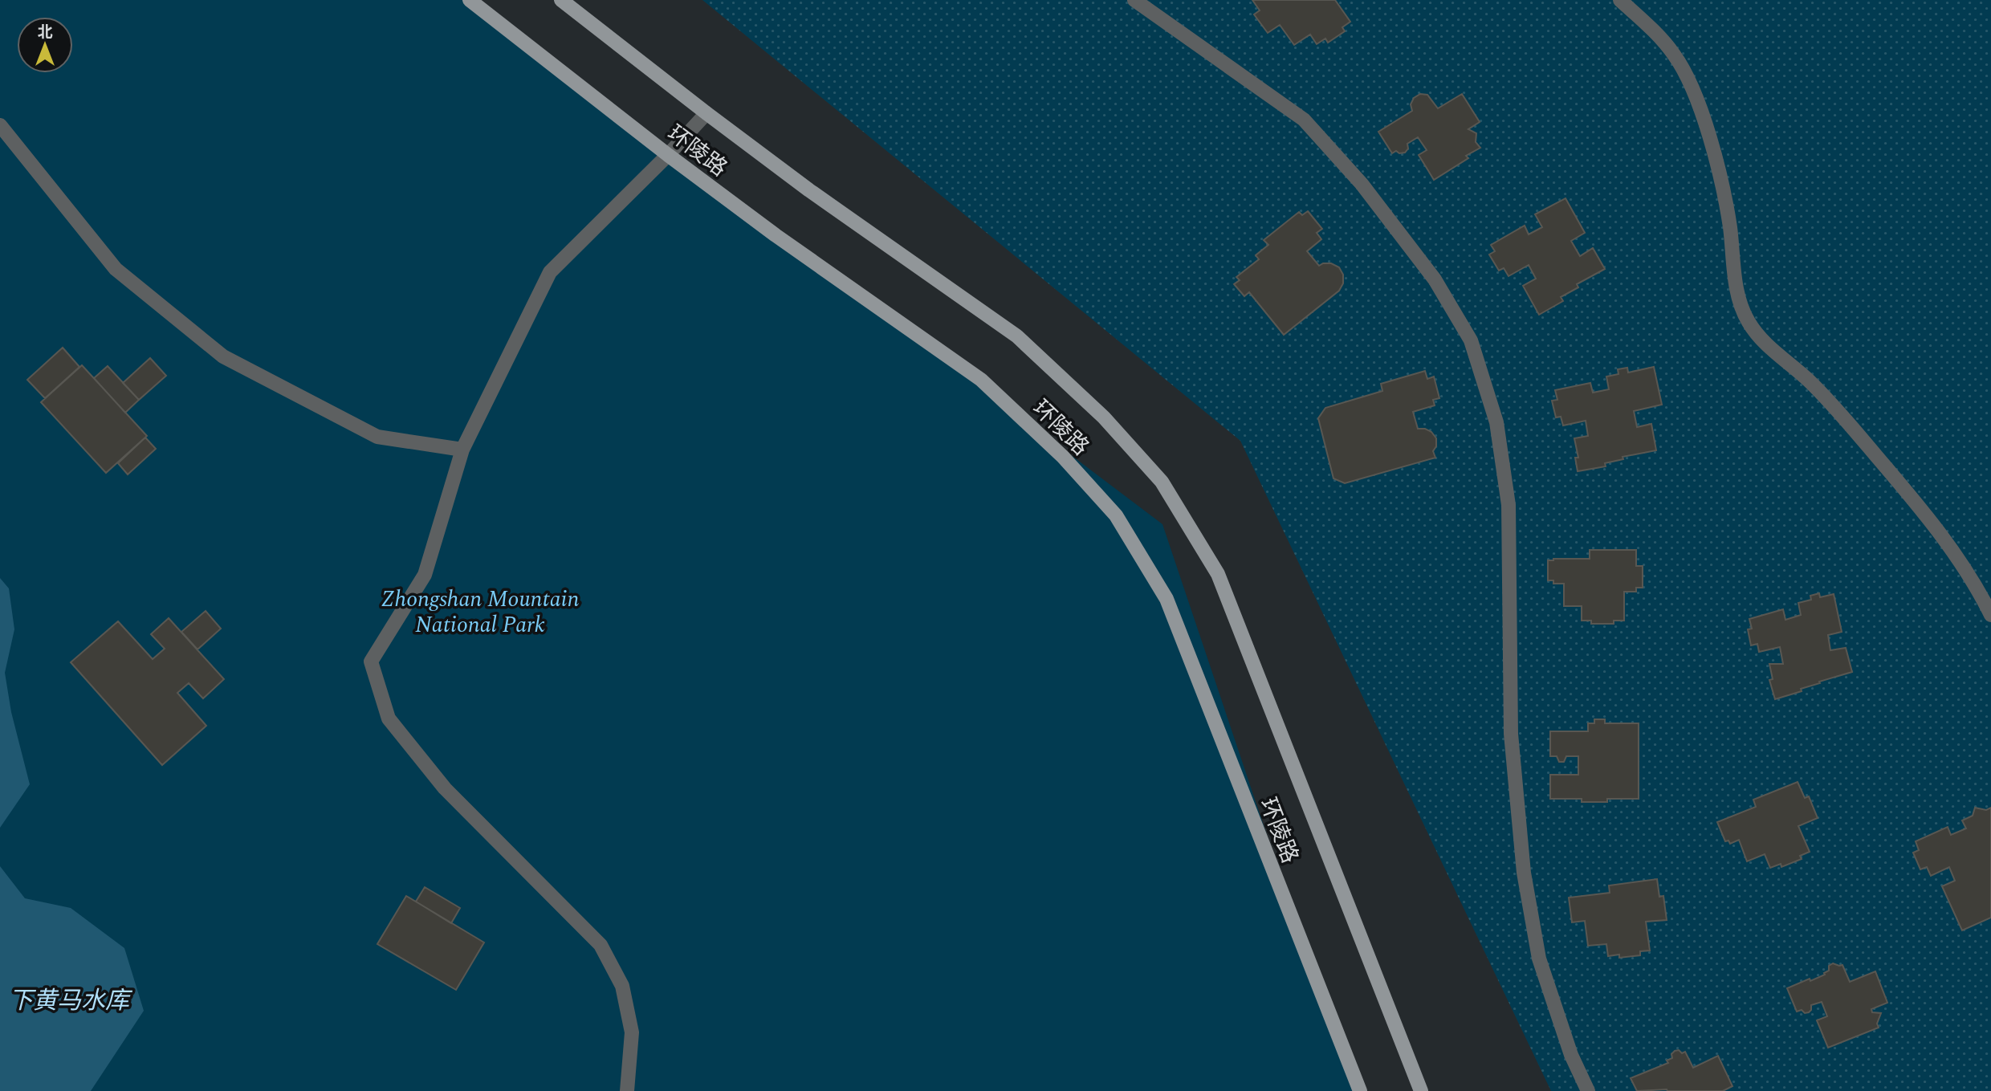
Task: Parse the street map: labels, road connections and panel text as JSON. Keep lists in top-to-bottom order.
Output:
{
  "streets": {
    "main road": ["环陵路"]
  },
  "water": ["下黄马水库"],
  "parks": ["Zhongshan Mountain National Park"],
  "north": "top"
}
